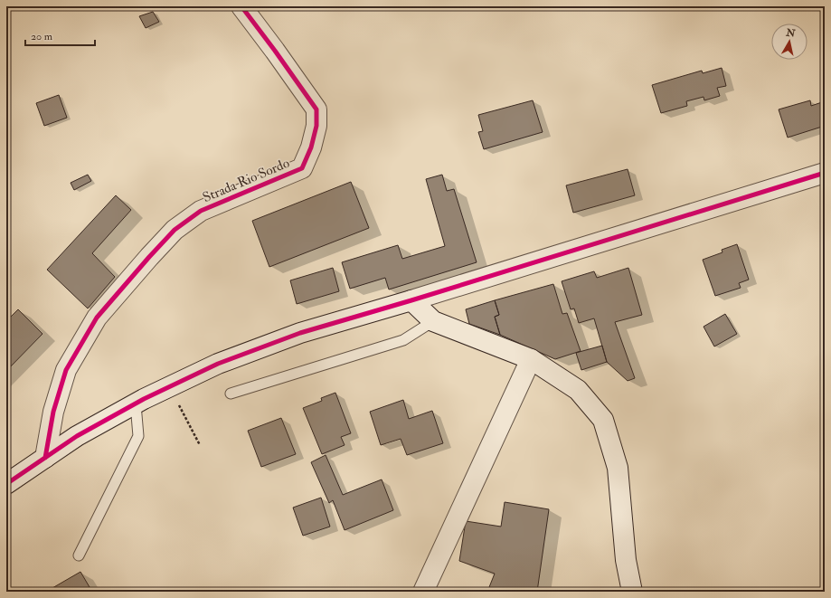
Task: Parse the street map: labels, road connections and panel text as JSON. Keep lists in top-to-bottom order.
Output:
{
  "streets": {
    "street": ["Strada Rio Sordo"]
  },
  "scale_bar": "20 m",
  "north": "top"
}
